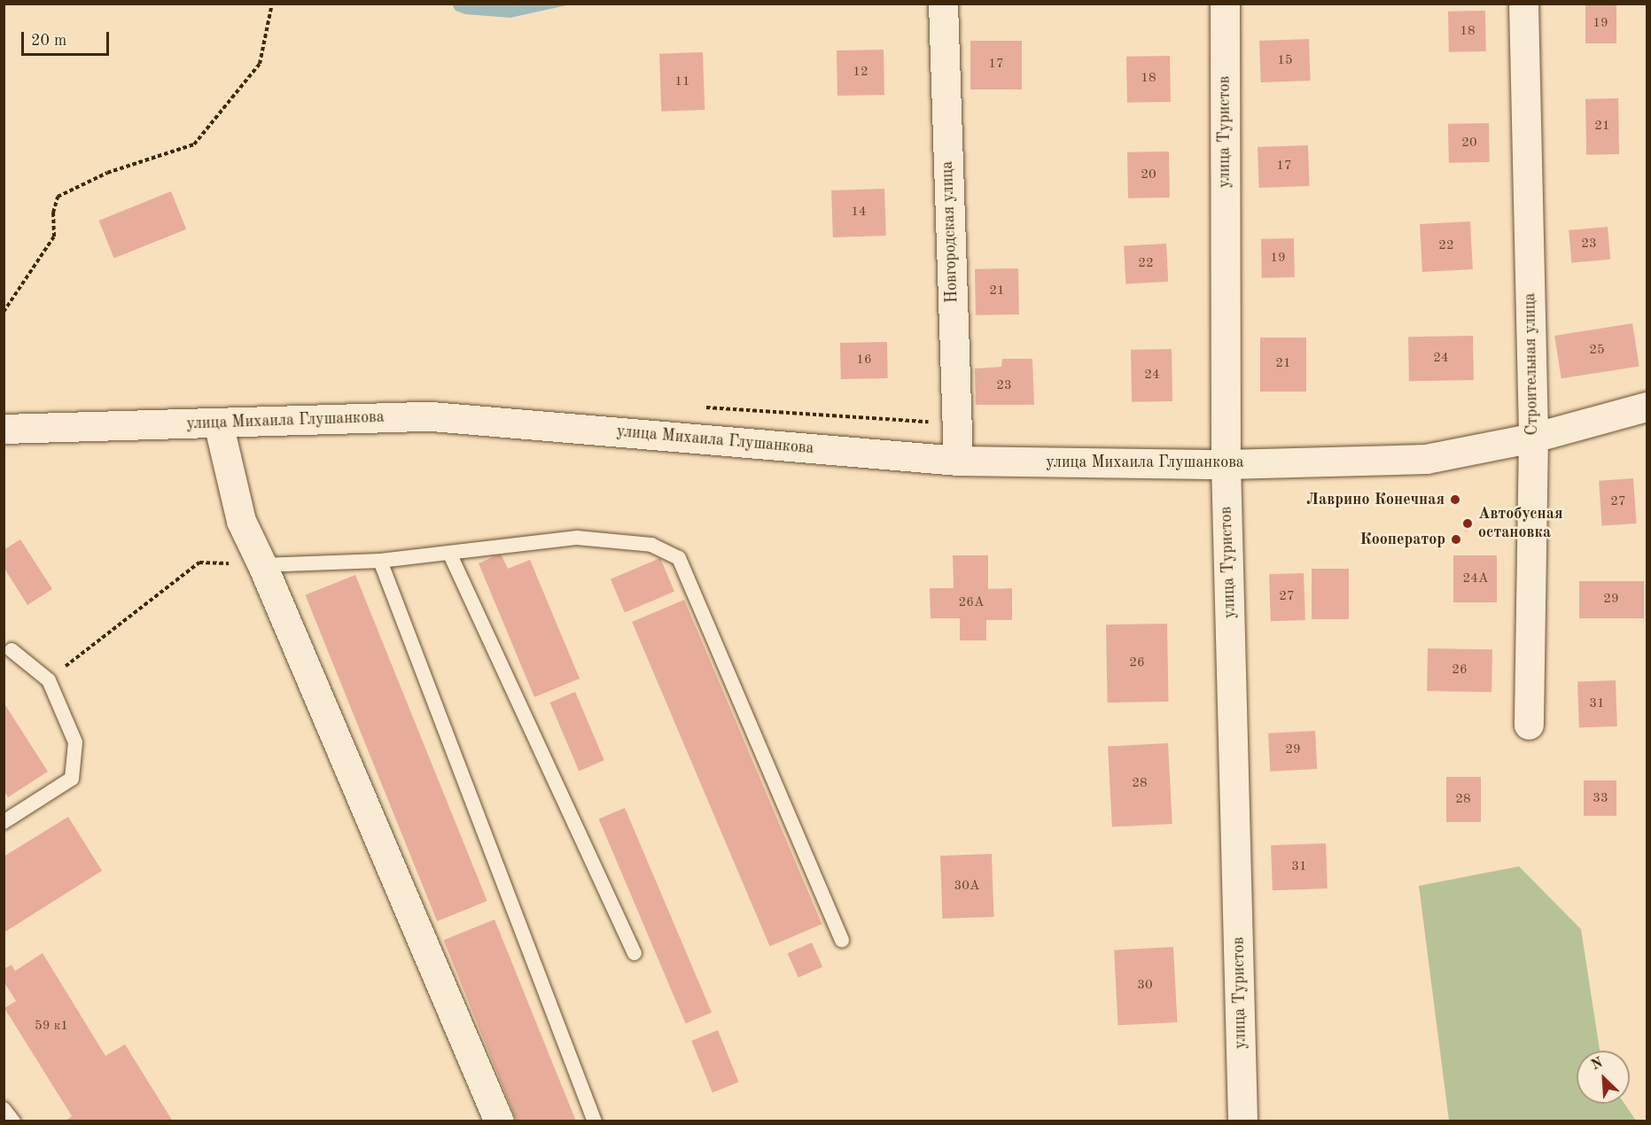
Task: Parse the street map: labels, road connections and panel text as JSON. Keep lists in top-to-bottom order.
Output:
{
  "streets": {
    "street": [
      "улица Туристов",
      "Новгородская улица",
      "Строительная улица",
      "улица Михаила Глушанкова"
    ]
  },
  "crossings": [
    ["улица Туристов", "улица Михаила Глушанкова"],
    ["Новгородская улица", "улица Михаила Глушанкова"],
    ["Строительная улица", "улица Михаила Глушанкова"]
  ],
  "places": ["Лаврино Конечная", "Автобусная остановка", "Кооператор"],
  "house_numbers": [
    "19",
    "18",
    "15",
    "17",
    "12",
    "18",
    "11",
    "21",
    "20",
    "17",
    "20",
    "14",
    "23",
    "22",
    "19",
    "22",
    "21",
    "25",
    "24",
    "16",
    "21",
    "24",
    "23",
    "27",
    "24А",
    "27",
    "29",
    "26А",
    "26",
    "26",
    "31",
    "29",
    "28",
    "33",
    "28",
    "31",
    "30А",
    "30",
    "59 к1"
  ],
  "scale_bar": "20 m",
  "north": "top left"
}
